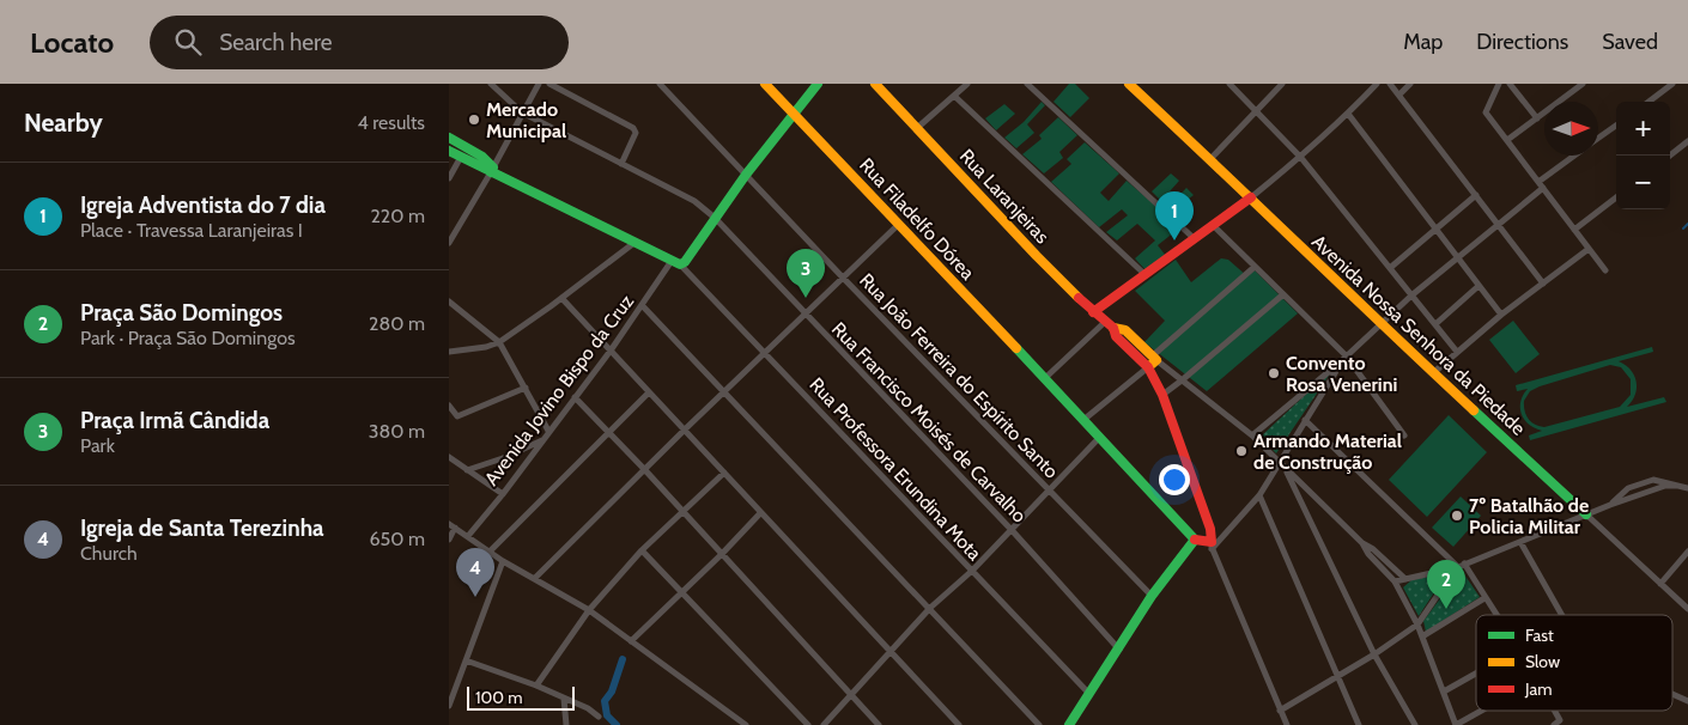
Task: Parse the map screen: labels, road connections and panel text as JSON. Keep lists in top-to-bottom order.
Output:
{
  "streets": {
    "street": [
      "Rua Laranjeiras",
      "Rua Filadelfo Dórea",
      "Avenida Nossa Senhora da Piedade",
      "Rua João Ferreira do Espírito Santo",
      "Avenida Jovino Bispo da Cruz",
      "Rua Francisco Moisés de Carvalho",
      "Rua Professora Erundina Mota"
    ]
  },
  "crossings": [
    ["Rua Filadelfo Dórea", "Avenida Jovino Bispo da Cruz"],
    ["Rua João Ferreira do Espírito Santo", "Avenida Jovino Bispo da Cruz"],
    ["Avenida Jovino Bispo da Cruz", "Rua Francisco Moisés de Carvalho"],
    ["Avenida Jovino Bispo da Cruz", "Rua Professora Erundina Mota"]
  ],
  "places": [
    "Mercado Municipal",
    "Convento Rosa Venerini",
    "Armando Material de Construção",
    "7º Batalhão de Policia Militar"
  ],
  "legend": ["Fast", "Slow", "Jam"],
  "scale_bar": "100 m",
  "north": "right",
  "page": {
    "header": "Locato",
    "search": "Search here",
    "nav": ["Map", "Directions", "Saved"],
    "heading": ["Nearby", "4 results"],
    "map_buttons": ["+", "−"],
    "list": [
      {
        "mark": "1",
        "name": "Igreja Adventista do 7 dia",
        "note": "Place · Travessa Laranjeiras I",
        "value": "220 m"
      },
      {
        "mark": "2",
        "name": "Praça São Domingos",
        "note": "Park · Praça São Domingos",
        "value": "280 m"
      },
      {
        "mark": "3",
        "name": "Praça Irmã Cândida",
        "note": "Park",
        "value": "380 m"
      },
      {
        "mark": "4",
        "name": "Igreja de Santa Terezinha",
        "note": "Church",
        "value": "650 m"
      }
    ],
    "pins": [
      "1",
      "3",
      "4",
      "2"
    ],
    "scale": "100 m"
  }
}
